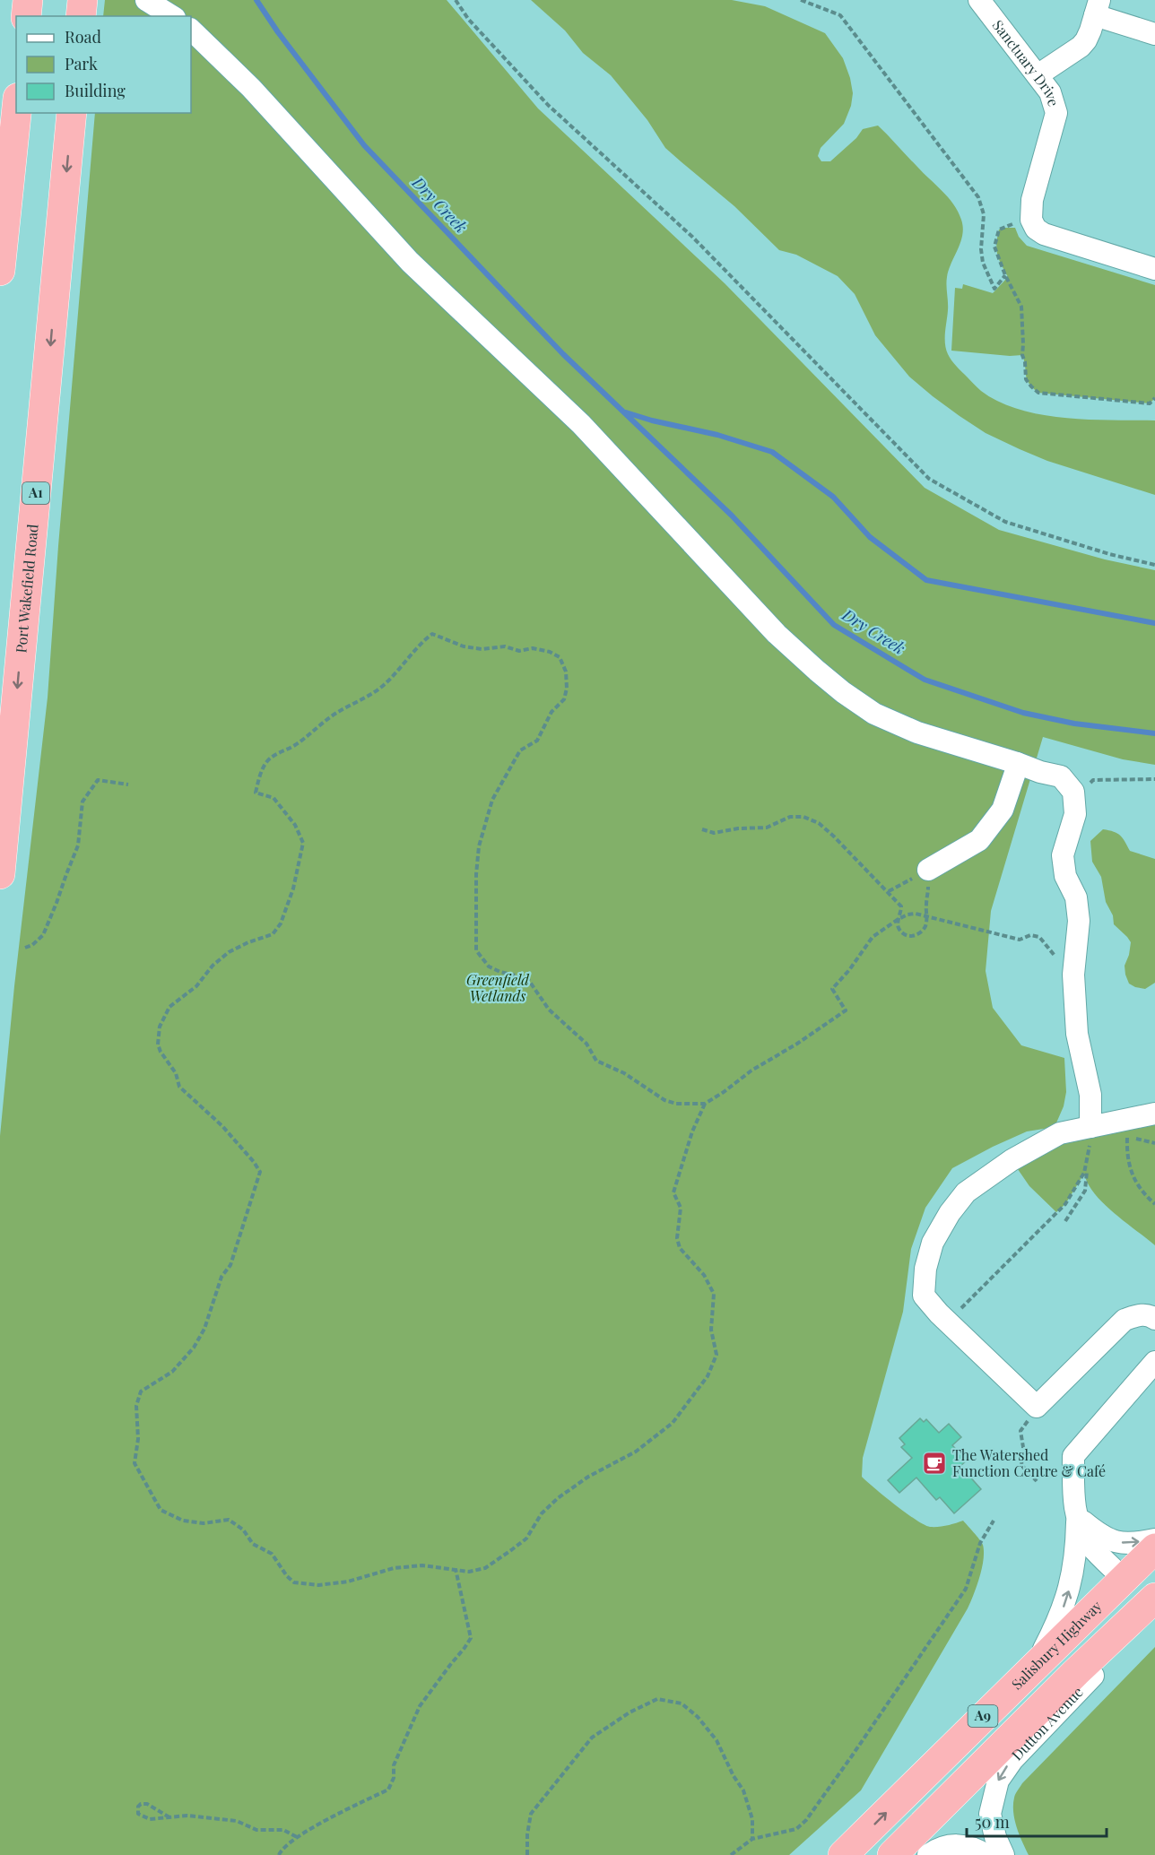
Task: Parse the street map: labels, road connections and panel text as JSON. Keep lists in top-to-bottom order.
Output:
{
  "streets": {
    "highway": [
      "A1",
      "Port Wakefield Road",
      "Salisbury Highway",
      "A9"
    ],
    "street": ["Sanctuary Drive", "Dutton Avenue"]
  },
  "crossings": [
    ["A9", "Dutton Avenue"]
  ],
  "one_way": ["Port Wakefield Road"],
  "water": ["Dry Creek"],
  "parks": ["Greenfield Wetlands"],
  "places": {
    "cafe": ["The Watershed Function Centre & Café"]
  },
  "legend": ["Road", "Park", "Building"],
  "scale_bar": "50 m"
}
